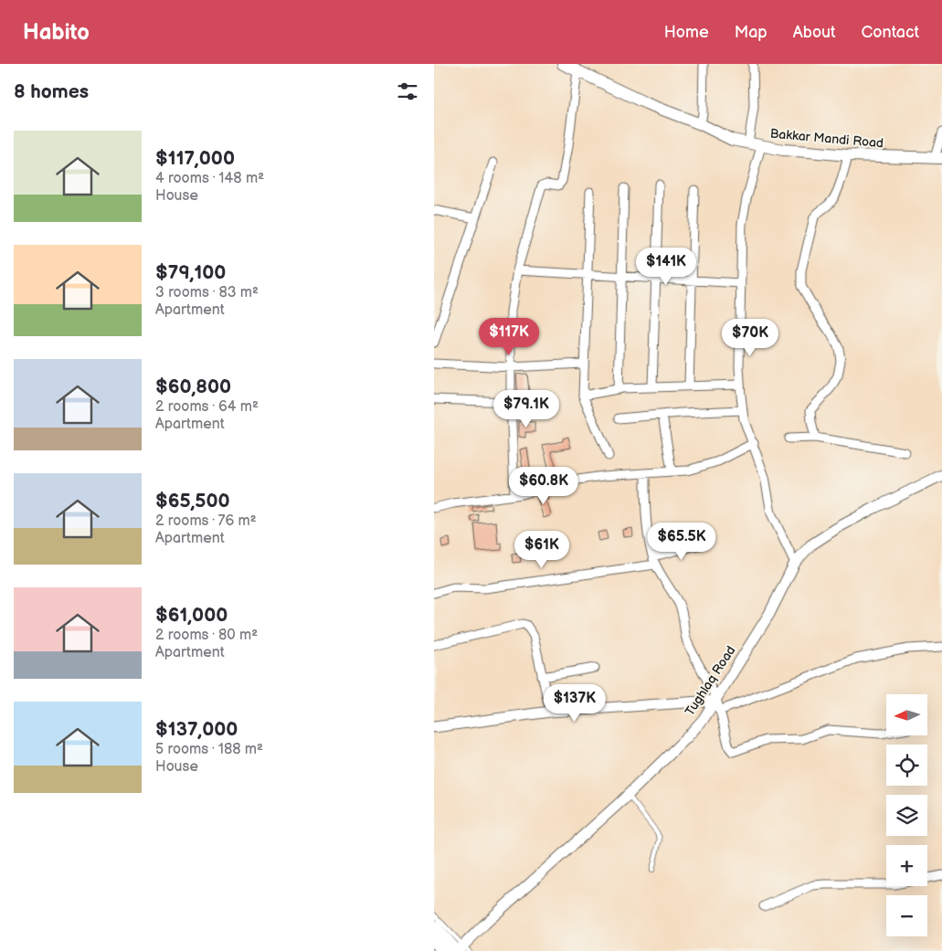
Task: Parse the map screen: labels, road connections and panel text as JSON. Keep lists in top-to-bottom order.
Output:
{
  "streets": {
    "main road": ["Bakkar Mandi Road"],
    "street": ["Tughlaq Road"]
  },
  "north": "left",
  "page": {
    "header": "Habito",
    "nav": [
      "Home",
      "Map",
      "About",
      "Contact"
    ],
    "heading": "8 homes",
    "list": [
      {
        "name": "$117,000",
        "note": "4 rooms · 148 m² · House"
      },
      {
        "name": "$79,100",
        "note": "3 rooms · 83 m² · Apartment"
      },
      {
        "name": "$60,800",
        "note": "2 rooms · 64 m² · Apartment"
      },
      {
        "name": "$65,500",
        "note": "2 rooms · 76 m² · Apartment"
      },
      {
        "name": "$61,000",
        "note": "2 rooms · 80 m² · Apartment"
      },
      {
        "name": "$137,000",
        "note": "5 rooms · 188 m² · House"
      }
    ],
    "price": [
      "$141K",
      "$117K",
      "$70K",
      "$79.1K",
      "$60.8K",
      "$65.5K",
      "$61K",
      "$137K"
    ],
    "map_buttons": ["+", "−"]
  }
}
